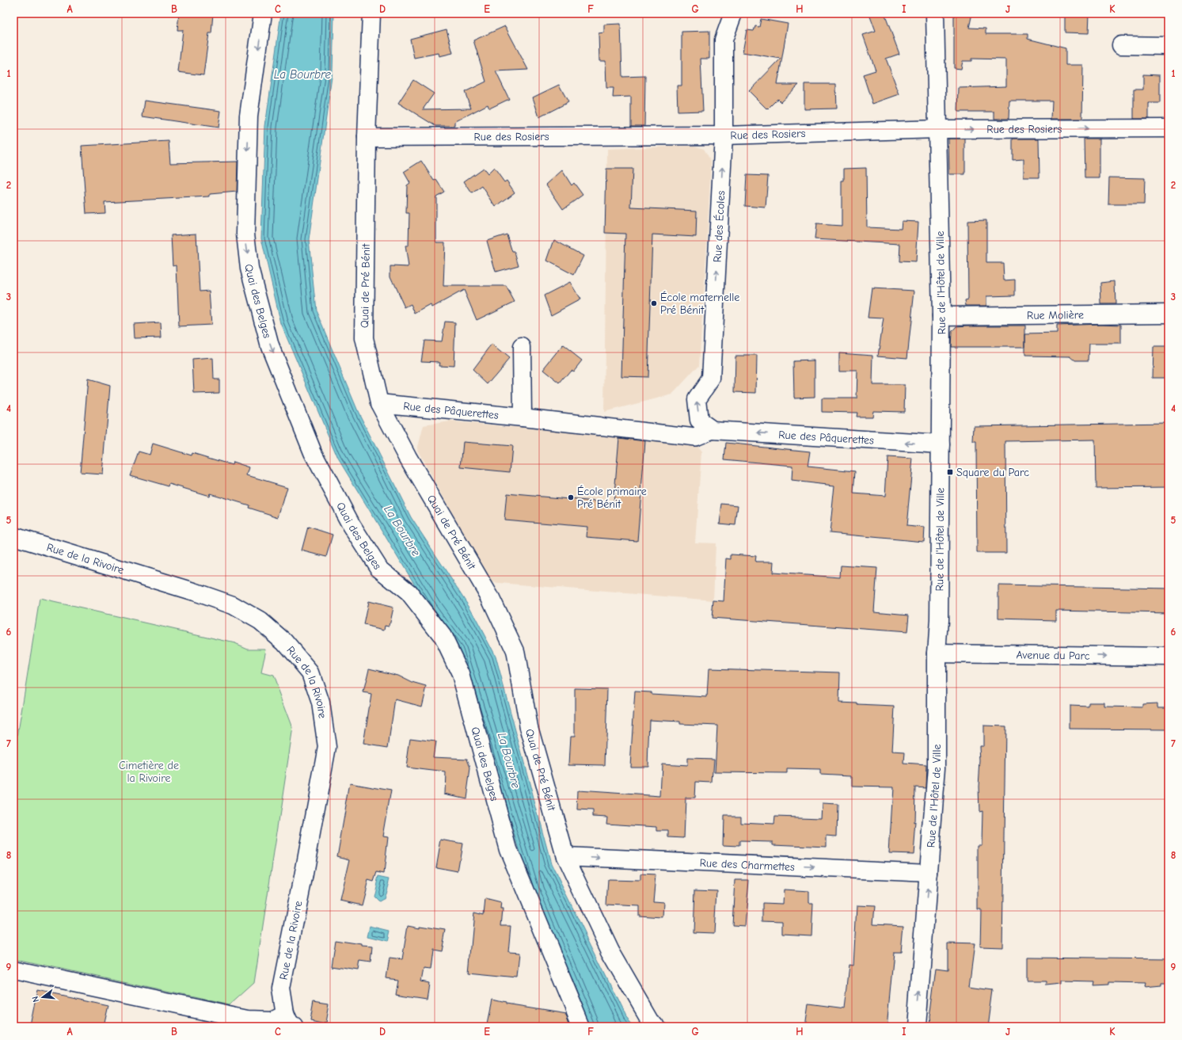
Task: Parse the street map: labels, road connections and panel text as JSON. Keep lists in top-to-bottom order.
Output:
{
  "streets": {
    "street": [
      "Rue des Rosiers",
      "Rue des Écoles",
      "Rue de l'Hôtel de Ville",
      "Quai de Pré Bénit",
      "Quai des Belges",
      "Rue Molière",
      "Rue des Pâquerettes",
      "Rue de la Rivoire",
      "Avenue du Parc",
      "Rue des Charmettes"
    ]
  },
  "crossings": [
    ["Rue des Rosiers", "Rue des Écoles"],
    ["Rue des Rosiers", "Rue de l'Hôtel de Ville"],
    ["Rue des Rosiers", "Quai de Pré Bénit"],
    ["Rue des Écoles", "Rue des Pâquerettes"],
    ["Rue de l'Hôtel de Ville", "Rue Molière"],
    ["Rue de l'Hôtel de Ville", "Rue des Pâquerettes"],
    ["Rue de l'Hôtel de Ville", "Avenue du Parc"],
    ["Rue de l'Hôtel de Ville", "Rue des Charmettes"],
    ["Quai de Pré Bénit", "Rue des Pâquerettes"],
    ["Quai de Pré Bénit", "Rue des Charmettes"]
  ],
  "one_way": [
    "Rue des Écoles",
    "Quai des Belges",
    "Rue des Pâquerettes",
    "Avenue du Parc",
    "Rue des Charmettes"
  ],
  "water": ["La Bourbre"],
  "parks": ["Cimetière de la Rivoire"],
  "places": {
    "other": ["École maternelle Pré Bénit", "École primaire Pré Bénit"],
    "transit": ["Square du Parc"]
  },
  "north": "left",
  "grid": {
    "columns": [
      "A",
      "B",
      "C",
      "D",
      "E",
      "F",
      "G",
      "H",
      "I",
      "J",
      "K"
    ],
    "rows": [
      "1",
      "2",
      "3",
      "4",
      "5",
      "6",
      "7",
      "8",
      "9"
    ]
  }
}
